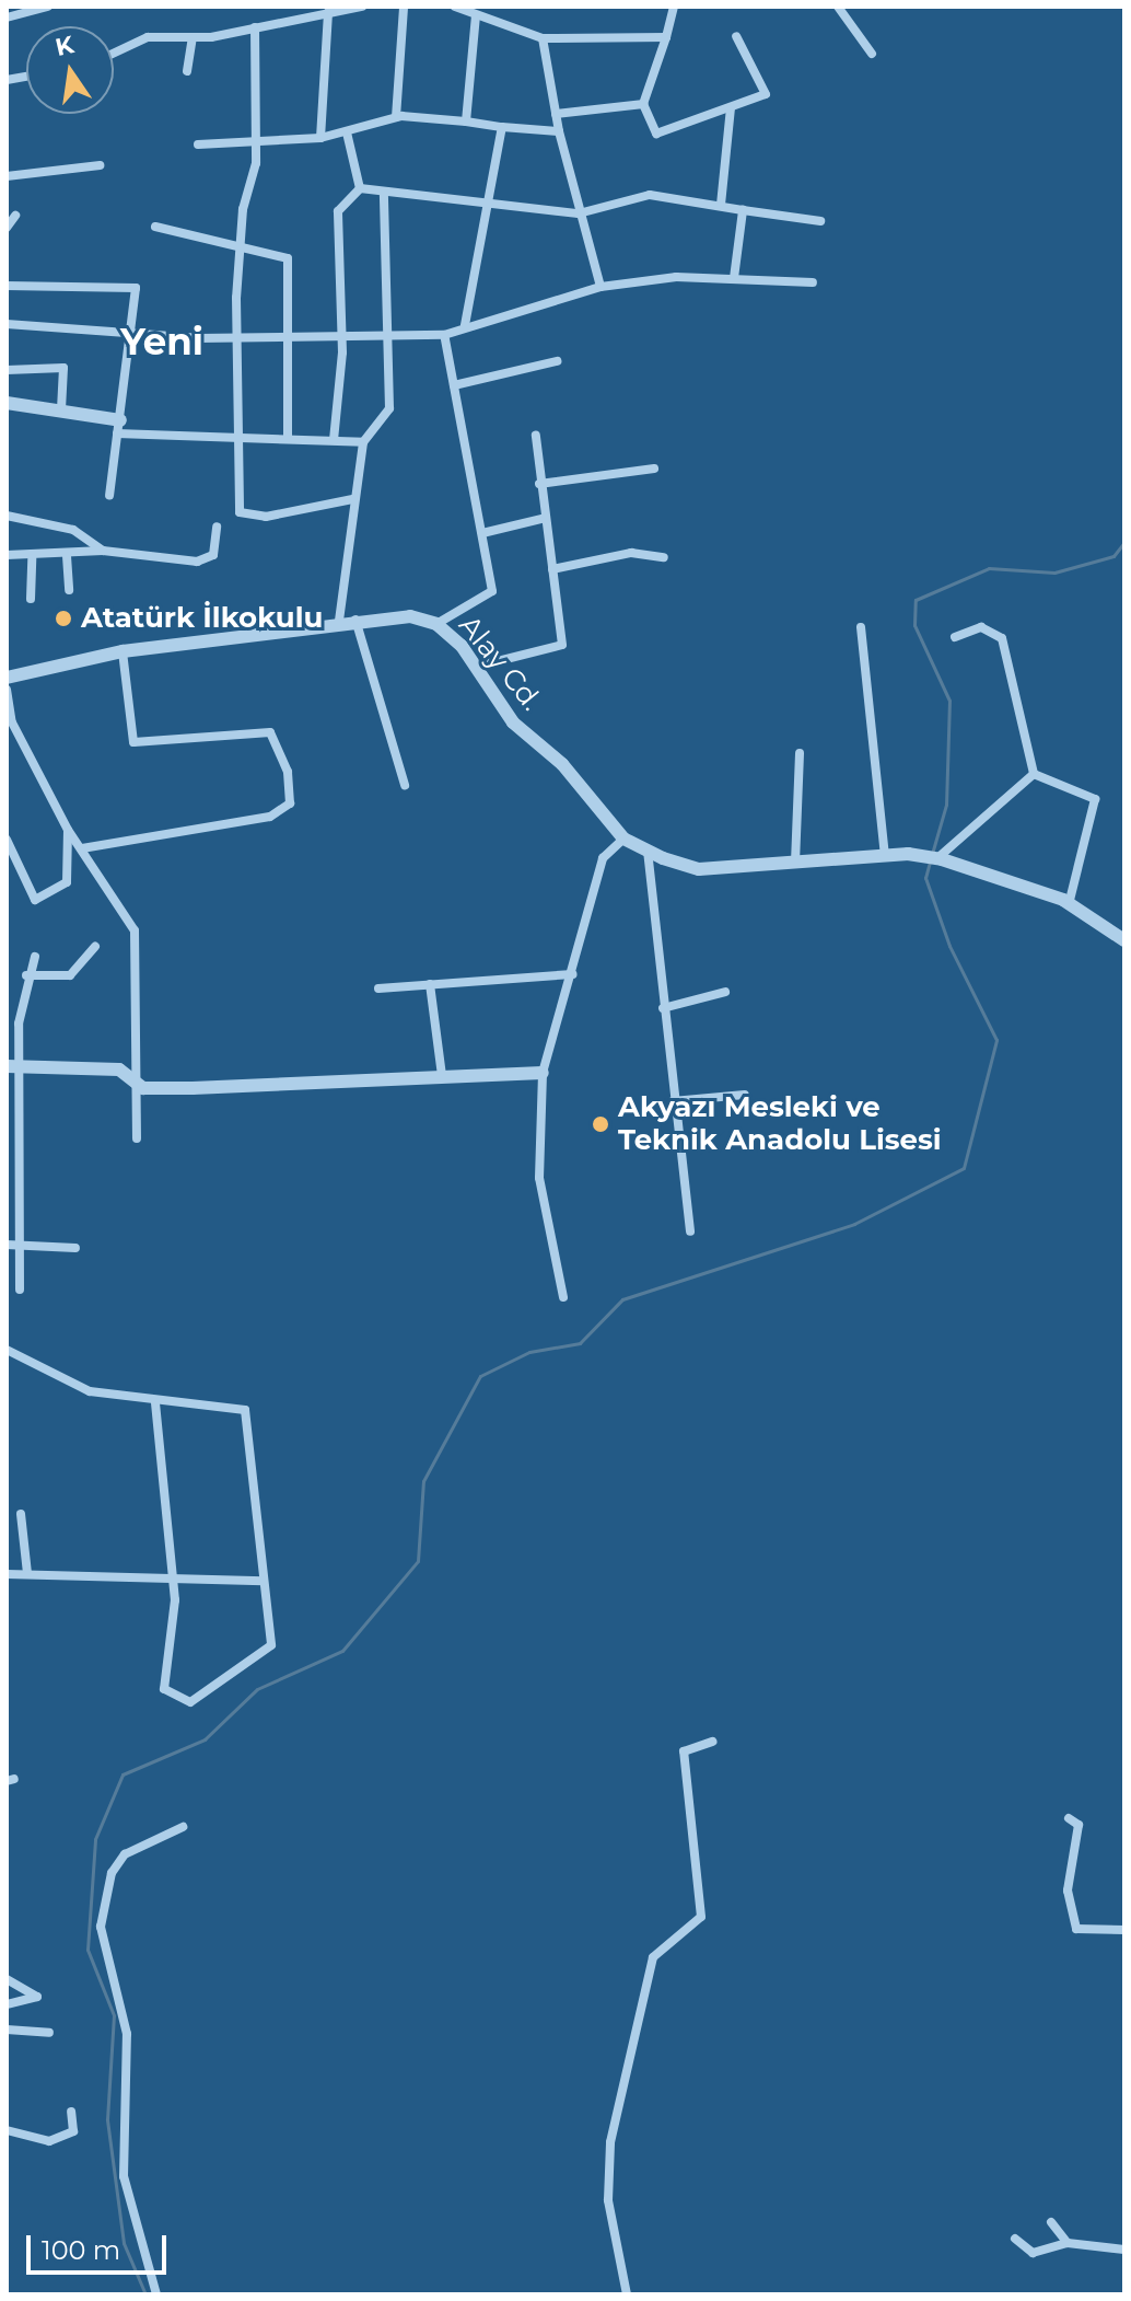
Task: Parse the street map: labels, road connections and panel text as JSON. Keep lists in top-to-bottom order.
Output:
{
  "streets": {
    "street": ["Alay Cd."]
  },
  "districts": ["Yeni"],
  "places": ["Atatürk İlkokulu", "Akyazı Mesleki ve Teknik Anadolu Lisesi"],
  "scale_bar": "100 m",
  "north": "top"
}
